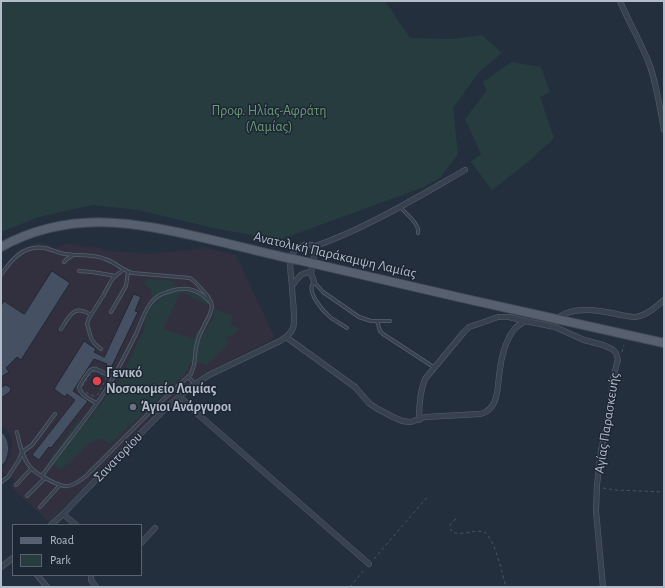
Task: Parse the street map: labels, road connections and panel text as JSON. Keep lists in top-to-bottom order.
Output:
{
  "streets": {
    "main road": ["Ανατολική Παράκαμψη Λαμίας"],
    "street": ["Αγίας Παρασκευής", "Σανατορίου"]
  },
  "parks": ["Προφ. Ηλίας-Αφράτη (Λαμίας)"],
  "places": ["Γενικό Νοσοκομείο Λαμίας", "Άγιοι Ανάργυροι"],
  "legend": ["Road", "Park"]
}
